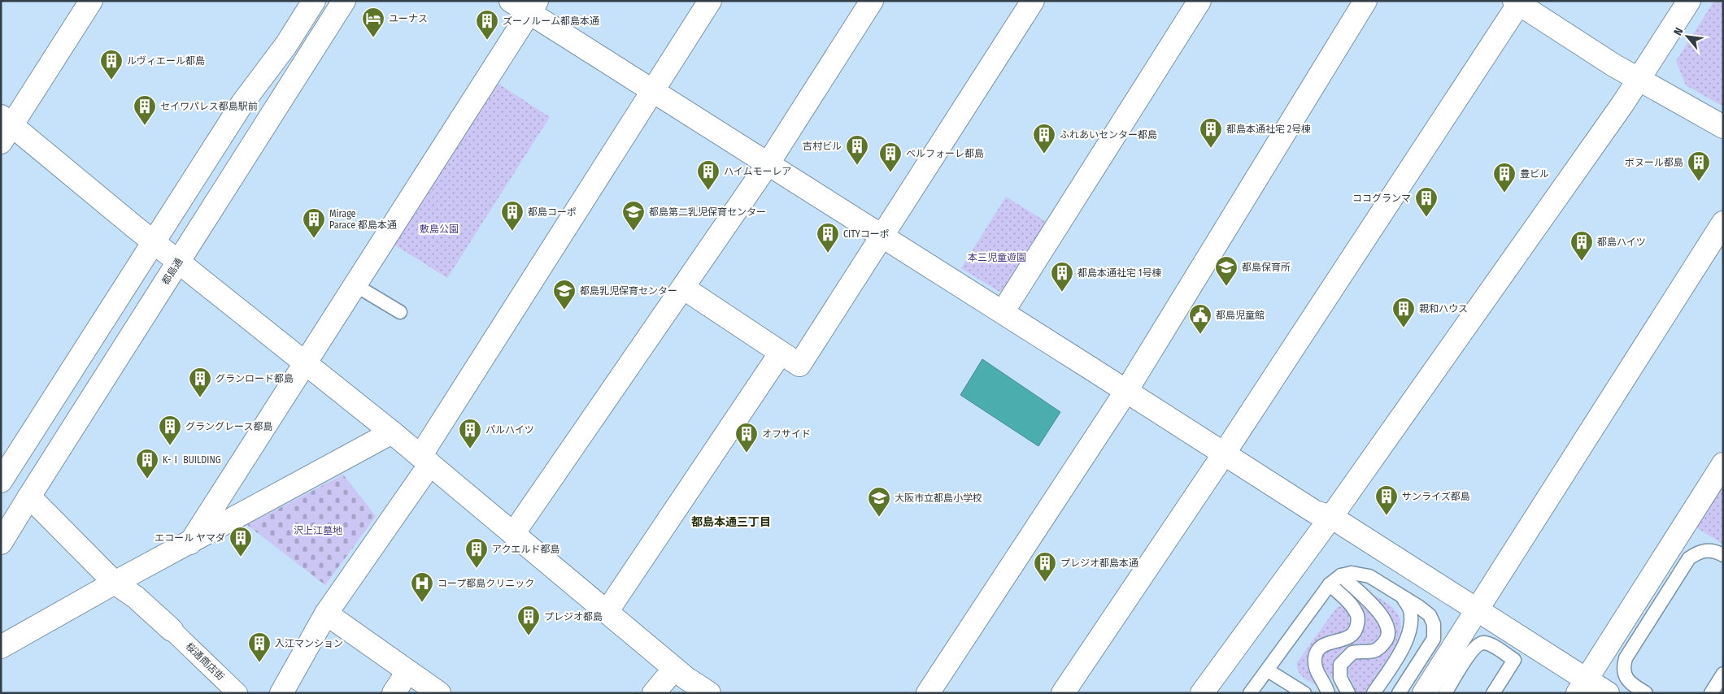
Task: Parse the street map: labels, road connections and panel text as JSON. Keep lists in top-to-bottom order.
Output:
{
  "streets": {
    "street": ["都島通", "桜通商店街"]
  },
  "districts": ["都島本通三丁目"],
  "parks": ["敷島公園", "本三児童遊園", "沢上江墓地"],
  "places": {
    "hotel": ["ユーナス"],
    "building": [
      "ズーノルーム都島本通",
      "ルヴィエール都島",
      "セイワパレス都島駅前",
      "都島本通社宅 2号棟",
      "ふれあいセンター都島",
      "吉村ビル",
      "ベルフォーレ都島",
      "ボヌール都島",
      "ハイムモーレア",
      "豊ビル",
      "ココグランマ",
      "都島コーポ",
      "Mirage Parace 都島本通",
      "CITYコーポ",
      "都島ハイツ",
      "都島本通社宅 1号棟",
      "親和ハウス",
      "グランロード都島",
      "グラングレース都島",
      "パルハイツ",
      "オフサイド",
      "K-Ⅰ BUILDING",
      "サンライズ都島",
      "エコール ヤマダ",
      "アクエルド都島",
      "プレジオ都島本通",
      "プレジオ都島",
      "入江マンション"
    ],
    "school or university": [
      "都島第二乳児保育センター",
      "都島保育所",
      "都島乳児保育センター",
      "大阪市立都島小学校"
    ],
    "public building": ["都島児童館"],
    "hospital": ["コープ都島クリニック"]
  },
  "north": "top left"
}
